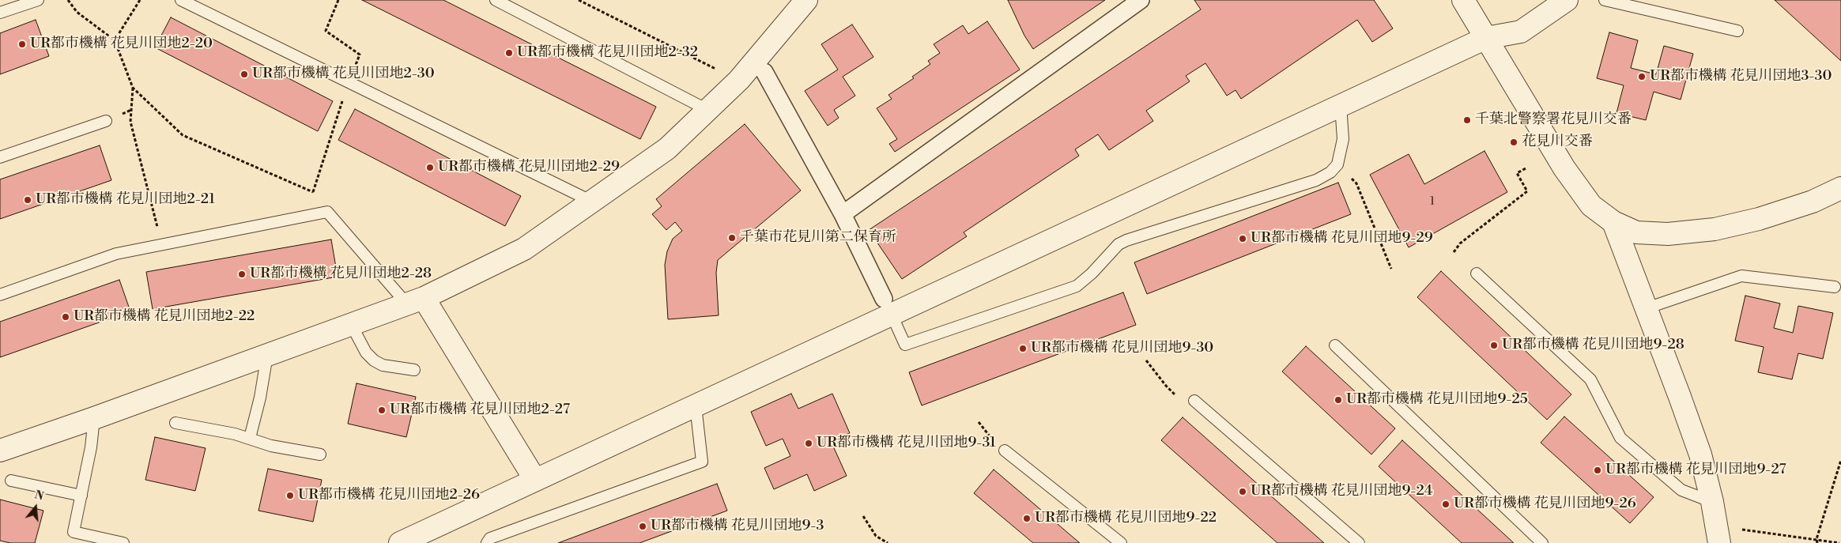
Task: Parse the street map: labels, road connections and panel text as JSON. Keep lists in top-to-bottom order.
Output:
{
  "places": [
    "UR都市機構 花見川団地2-20",
    "UR都市機構 花見川団地2-32",
    "UR都市機構 花見川団地2-30",
    "UR都市機構 花見川団地3-30",
    "千葉北警察署花見川交番",
    "花見川交番",
    "UR都市機構 花見川団地2-29",
    "UR都市機構 花見川団地2-21",
    "千葉市花見川第二保育所",
    "UR都市機構 花見川団地9-29",
    "UR都市機構 花見川団地2-28",
    "UR都市機構 花見川団地2-22",
    "UR都市機構 花見川団地9-28",
    "UR都市機構 花見川団地9-30",
    "UR都市機構 花見川団地9-25",
    "UR都市機構 花見川団地2-27",
    "UR都市機構 花見川団地9-31",
    "UR都市機構 花見川団地9-27",
    "UR都市機構 花見川団地9-24",
    "UR都市機構 花見川団地2-26",
    "UR都市機構 花見川団地9-26",
    "UR都市機構 花見川団地9-22",
    "UR都市機構 花見川団地9-3"
  ],
  "house_numbers": ["1"],
  "north": "top"
}
